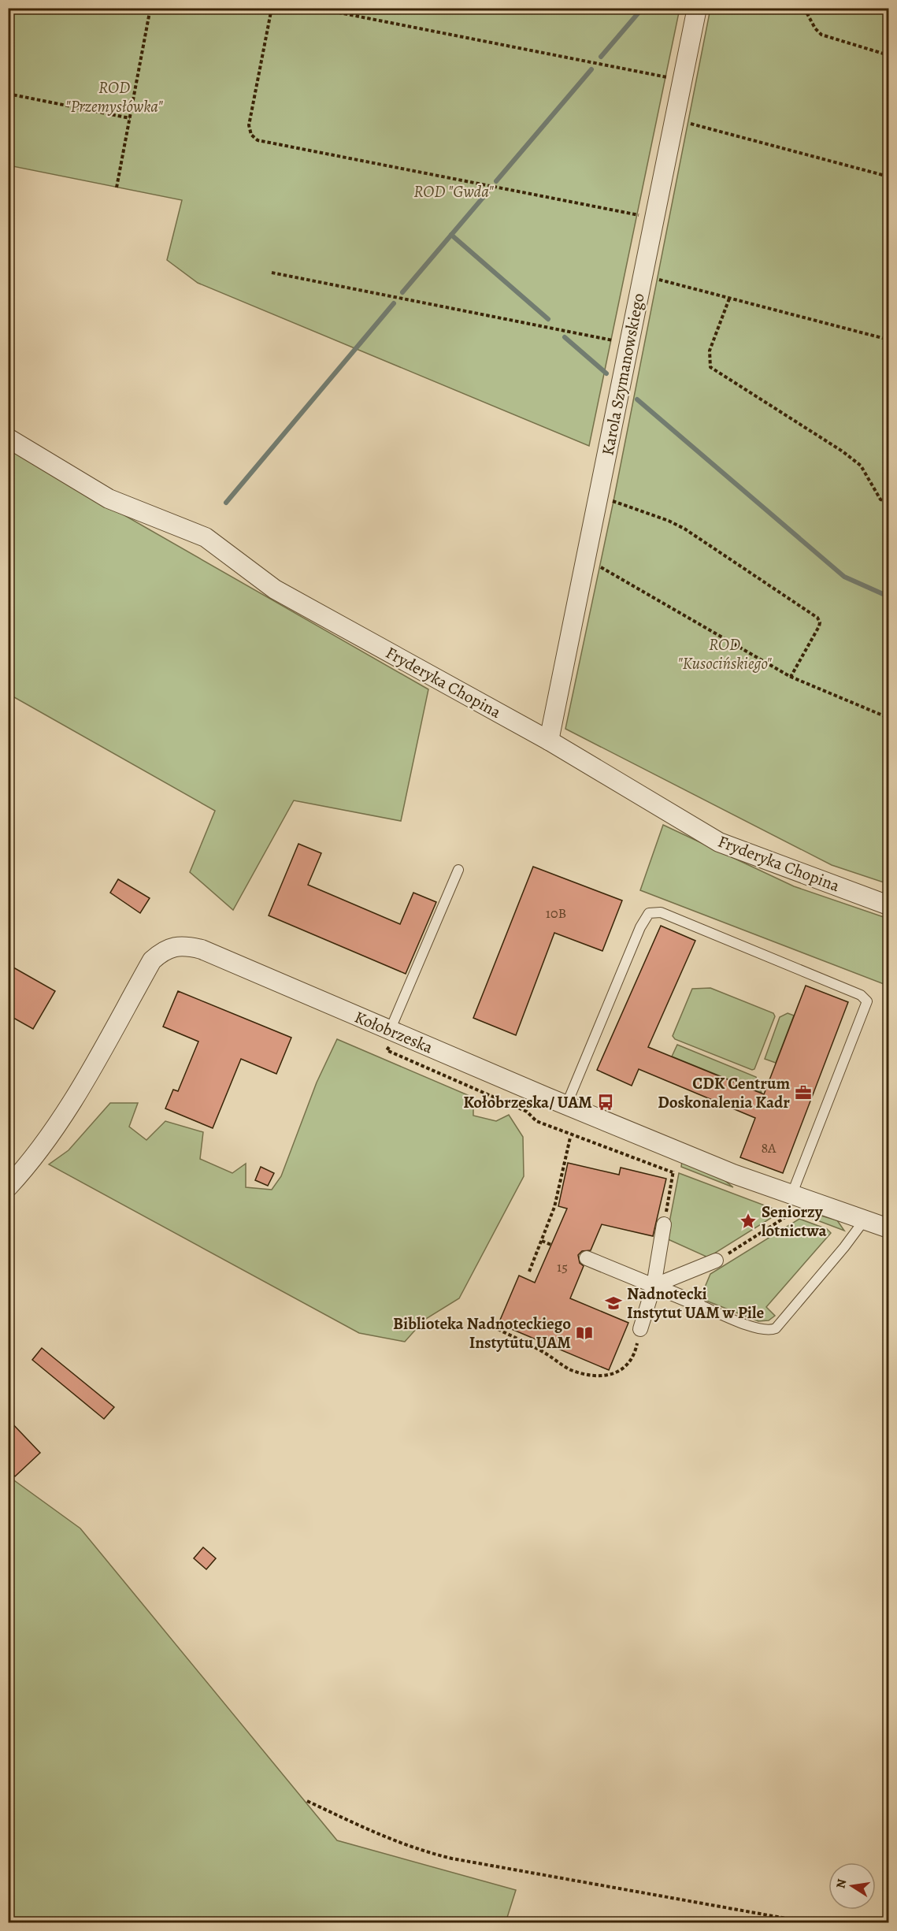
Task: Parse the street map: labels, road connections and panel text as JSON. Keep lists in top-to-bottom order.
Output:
{
  "streets": {
    "street": ["Karola Szymanowskiego", "Fryderyka Chopina", "Kołobrzeska"]
  },
  "crossings": [
    ["Karola Szymanowskiego", "Fryderyka Chopina"]
  ],
  "parks": ["ROD \"Przemysłówka\"", "ROD \"Gwda\"", "ROD \"Kusocińskiego\""],
  "places": {
    "office": ["CDK Centrum Doskonalenia Kadr"],
    "bus stop": ["Kołobrzeska/ UAM"],
    "place": ["Seniorzy lotnictwa"],
    "school or university": ["Nadnotecki Instytut UAM w Pile"],
    "library": ["Biblioteka Nadnoteckiego Instytutu UAM"]
  },
  "house_numbers": ["10B", "8A", "15"],
  "north": "left"
}
